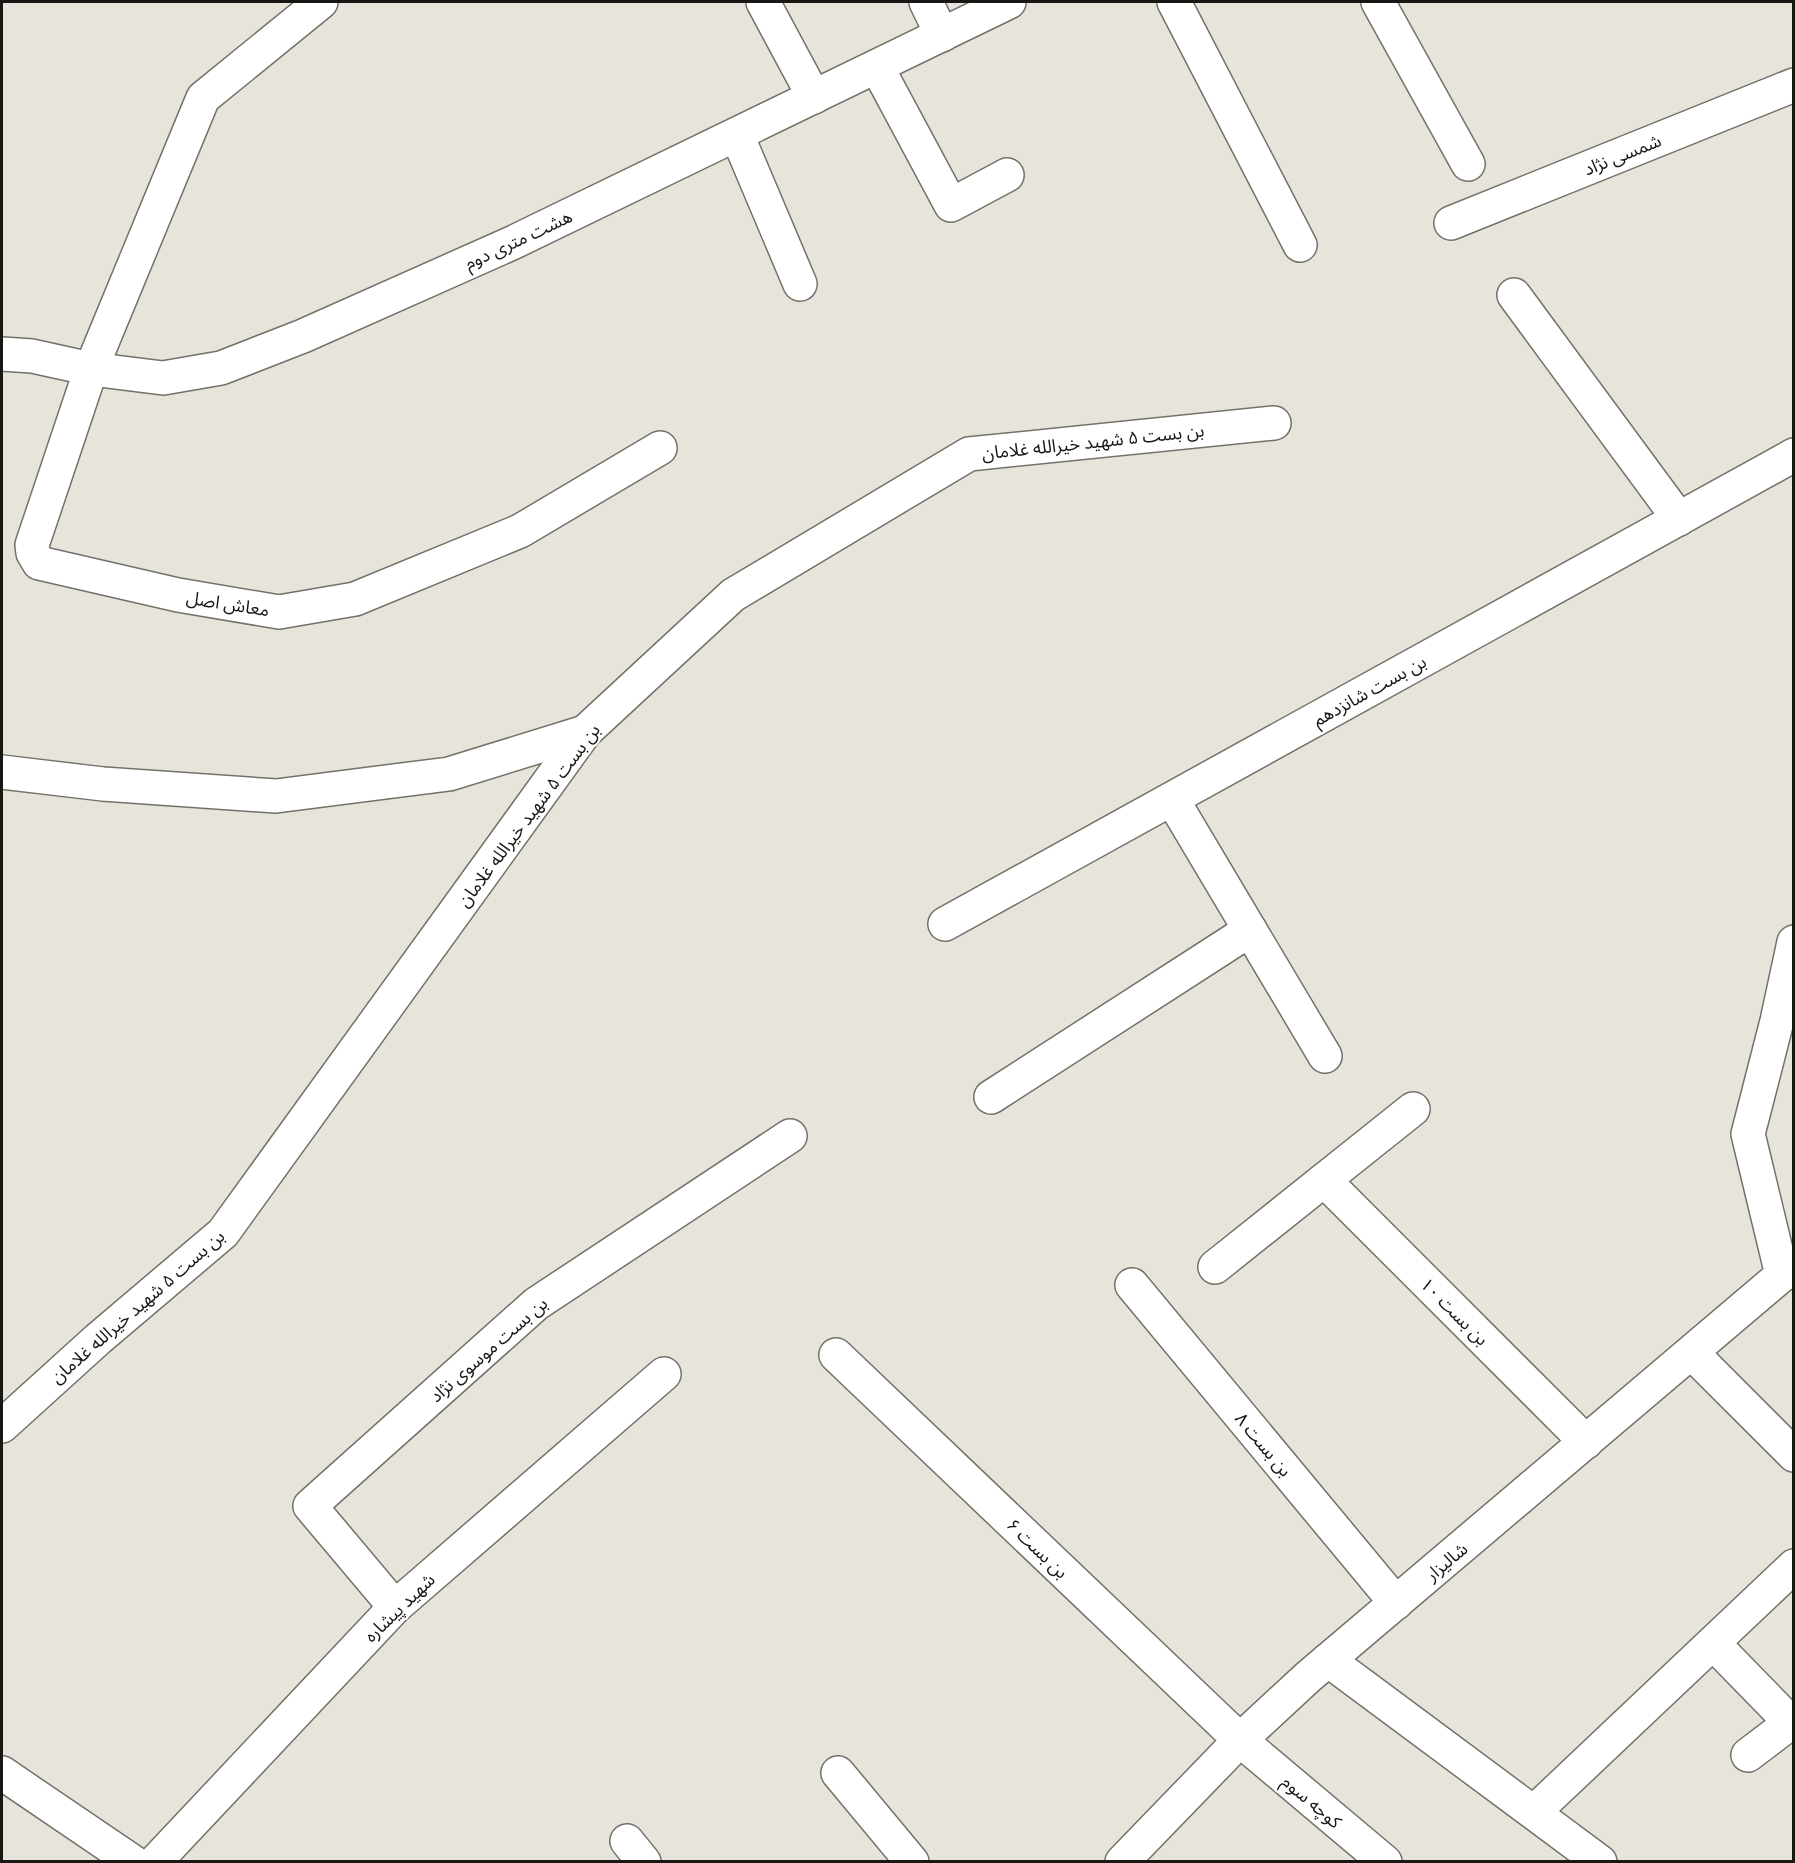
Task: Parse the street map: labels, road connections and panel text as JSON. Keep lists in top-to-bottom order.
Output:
{
  "streets": {
    "street": [
      "شمسی نژاد",
      "هشت متری دوم",
      "بن بست ۵ شهید خیرالله غلامان",
      "معاش اصل",
      "بن بست شانزدهم",
      "بن بست ۱۰",
      "بن بست موسوی نژاد",
      "بن بست ۸",
      "بن بست ۶",
      "شالیزار",
      "شهید پیشاره",
      "کوچه سوم"
    ]
  },
  "crossings": [
    ["هشت متری دوم", "معاش اصل"],
    ["بن بست ۱۰", "شالیزار"],
    ["بن بست موسوی نژاد", "شهید پیشاره"],
    ["بن بست ۸", "شالیزار"],
    ["بن بست ۶", "شالیزار"],
    ["بن بست ۶", "کوچه سوم"],
    ["شالیزار", "کوچه سوم"]
  ]
}
